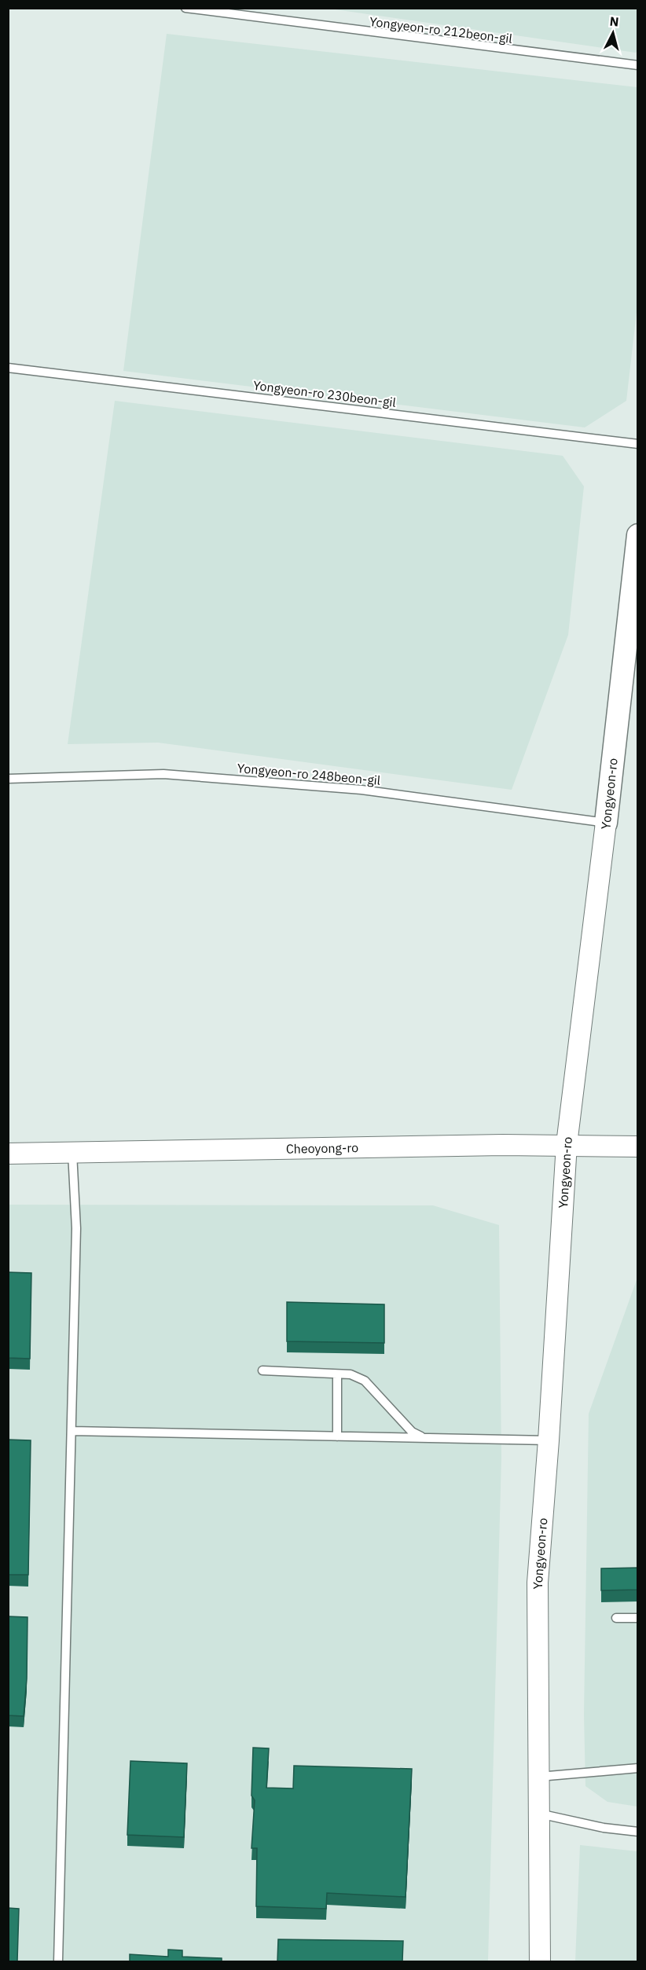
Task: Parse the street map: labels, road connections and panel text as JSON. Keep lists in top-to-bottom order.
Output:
{
  "streets": {
    "main road": ["Yongyeon-ro"],
    "street": ["Cheoyong-ro"],
    "lane": ["Yongyeon-ro 212beon-gil", "Yongyeon-ro 230beon-gil", "Yongyeon-ro 248beon-gil"]
  },
  "crossings": [
    ["Yongyeon-ro 248beon-gil", "Yongyeon-ro"],
    ["Yongyeon-ro", "Cheoyong-ro"]
  ],
  "north": "top"
}
